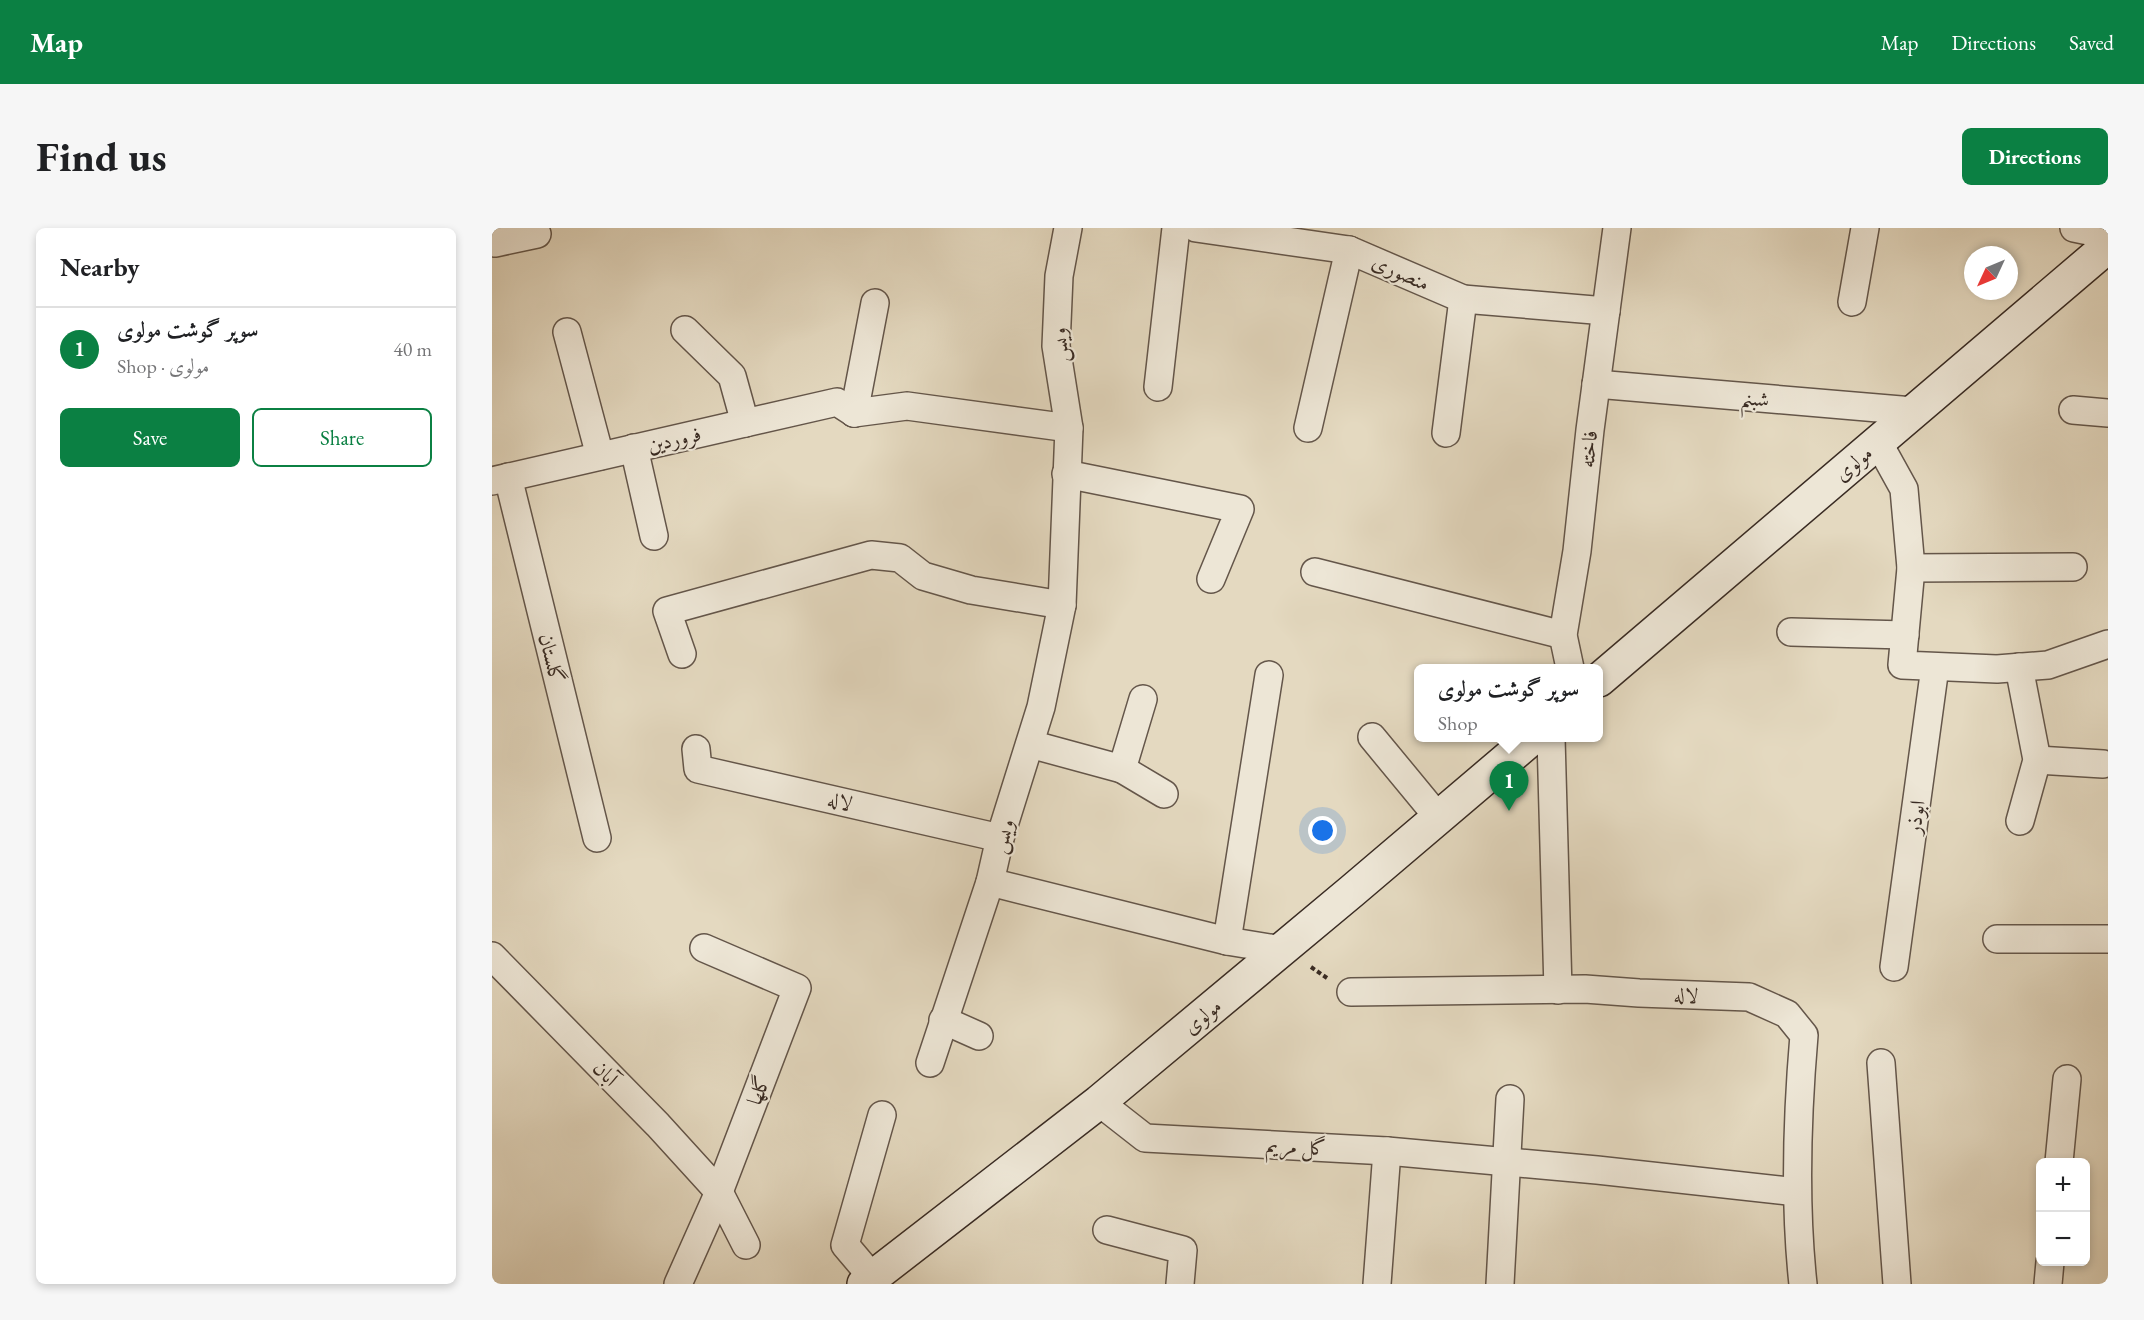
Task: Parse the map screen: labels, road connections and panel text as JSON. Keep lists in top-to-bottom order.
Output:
{
  "streets": {
    "main road": ["مولوی"],
    "street": [
      "منصوری",
      "ویس",
      "شبنم",
      "فروردین",
      "فاخته",
      "گلستان",
      "لاله",
      "ابوذر",
      "آبان",
      "گلها",
      "گل مریم"
    ]
  },
  "crossings": [
    ["منصوری", "فاخته"],
    ["ویس", "لاله"],
    ["شبنم", "فاخته"],
    ["شبنم", "مولوی"],
    ["فروردین", "گلستان"],
    ["مولوی", "گل مریم"],
    ["لاله", "گل مریم"],
    ["آبان", "گلها"]
  ],
  "north": "bottom left",
  "page": {
    "header": "Map",
    "nav": ["Map", "Directions", "Saved"],
    "buttons": [
      "Directions",
      ["Save", "Share"]
    ],
    "title": "Find us",
    "heading": "Nearby",
    "list": [
      {
        "mark": "1",
        "name": "سوپر گوشت مولوی",
        "note": "Shop · مولوی",
        "value": "40 m"
      }
    ],
    "popup": ["سوپر گوشت مولوی", "Shop"],
    "pins": "1",
    "map_buttons": ["+", "−"]
  }
}
